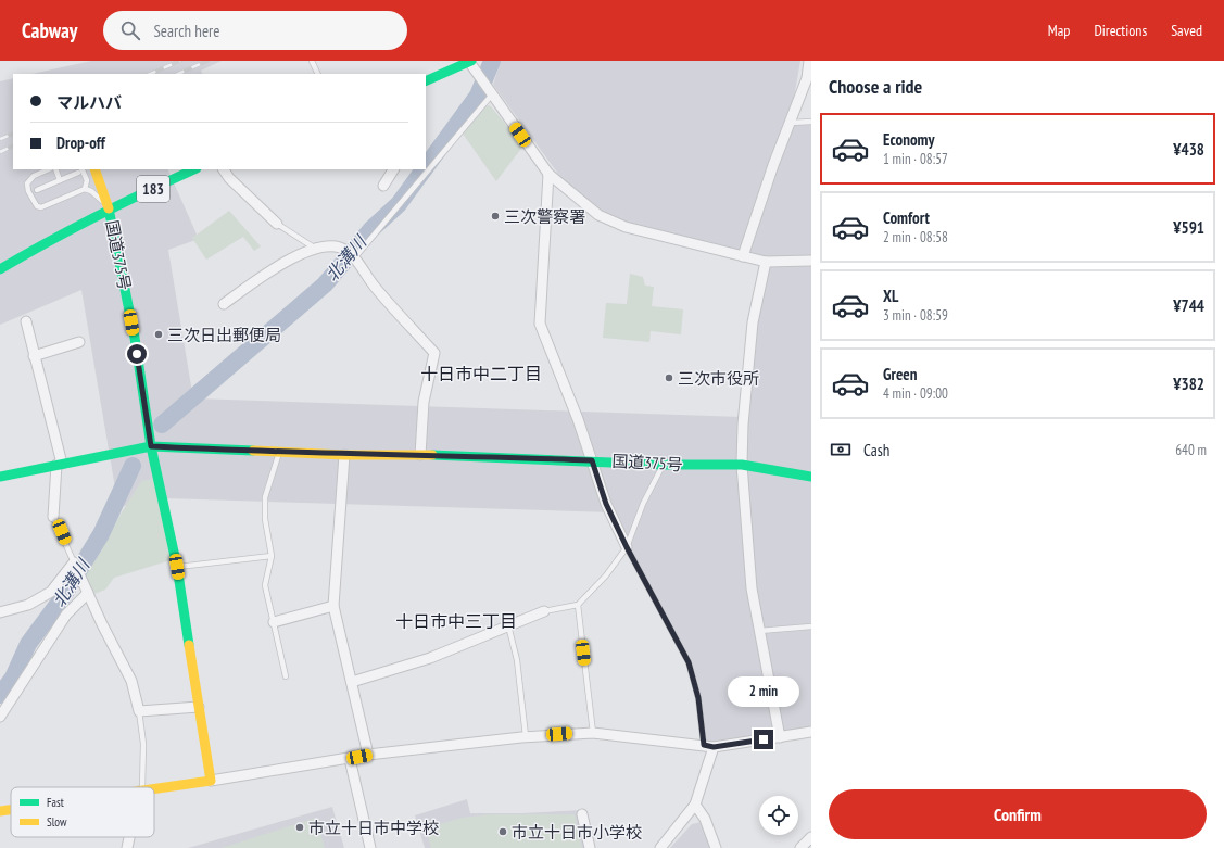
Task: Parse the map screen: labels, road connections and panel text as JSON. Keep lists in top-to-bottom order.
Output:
{
  "streets": {
    "main road": ["183", "国道375号"]
  },
  "crossings": [
    ["183", "国道375号"]
  ],
  "districts": ["十日市中二丁目", "十日市中三丁目"],
  "water": ["北溝川"],
  "places": [
    "三次警察署",
    "三次日出郵便局",
    "三次市役所",
    "市立十日市中学校",
    "市立十日市小学校"
  ],
  "legend": ["Fast", "Slow"],
  "page": {
    "header": "Cabway",
    "search": "Search here",
    "nav": ["Map", "Directions", "Saved"],
    "heading": "Choose a ride",
    "banner": ["マルハバ", "Drop-off"],
    "list": [
      {
        "name": "Economy",
        "note": "1 min · 08:57",
        "value": "¥438"
      },
      {
        "name": "Comfort",
        "note": "2 min · 08:58",
        "value": "¥591"
      },
      {
        "name": "XL",
        "note": "3 min · 08:59",
        "value": "¥744"
      },
      {
        "name": "Green",
        "note": "4 min · 09:00",
        "value": "¥382"
      }
    ],
    "pay": ["Cash", "640 m"],
    "bubble": "2 min",
    "buttons": "Confirm"
  }
}
